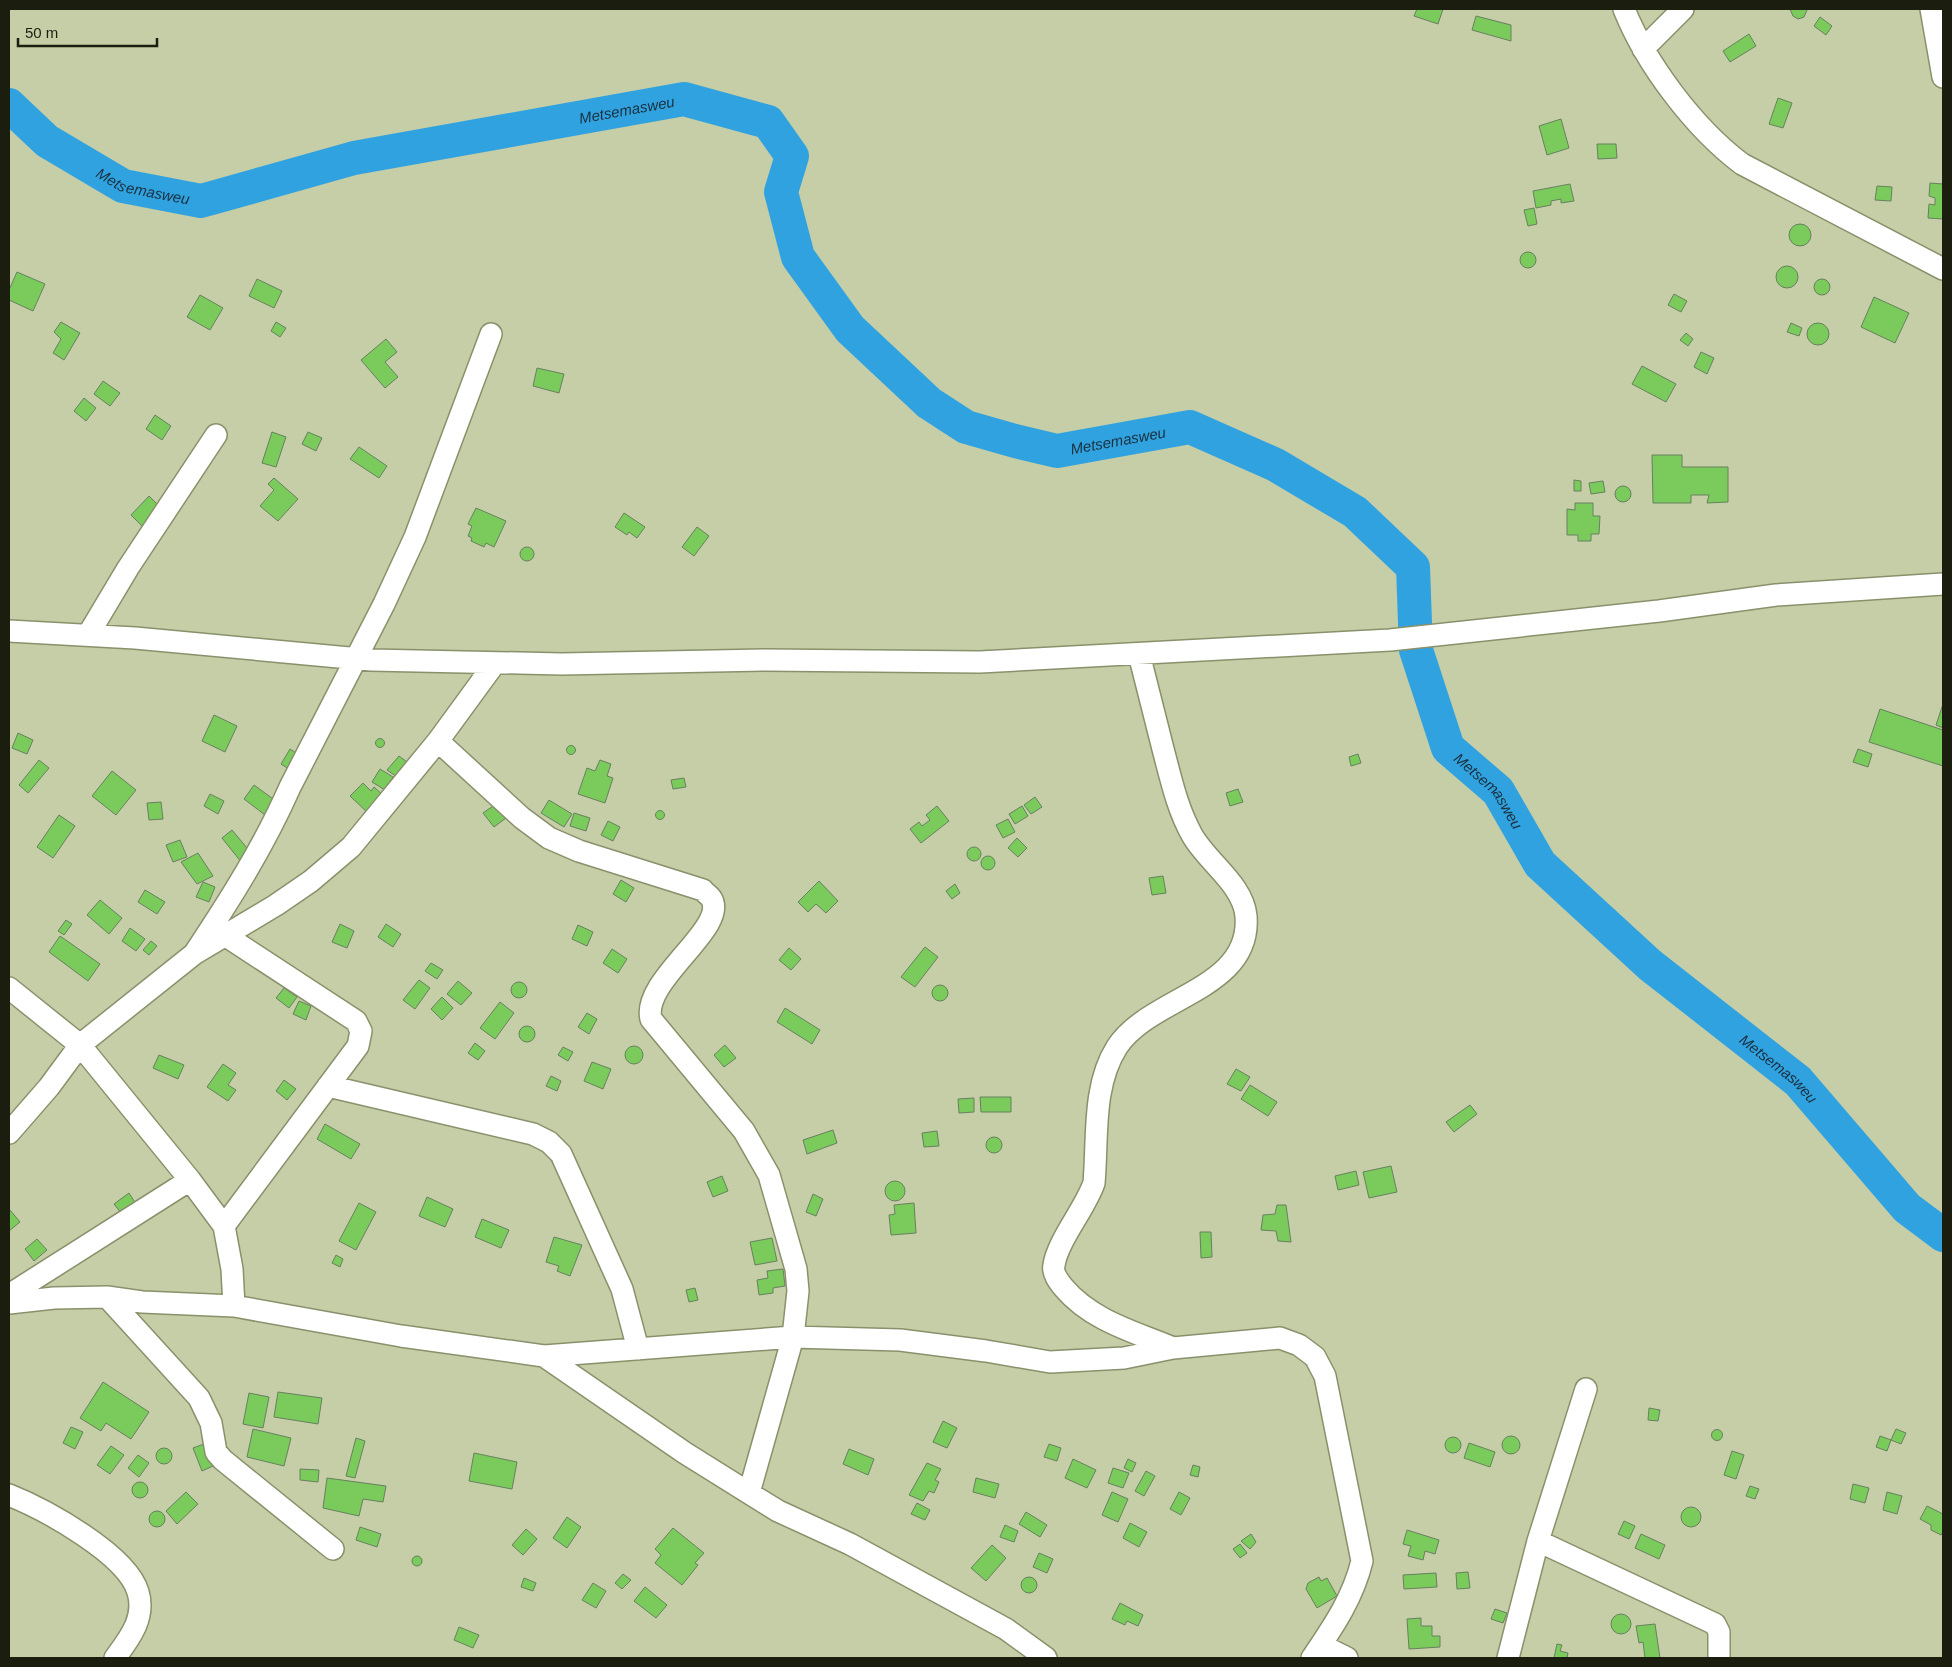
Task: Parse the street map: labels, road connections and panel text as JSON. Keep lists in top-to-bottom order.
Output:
{
  "water": ["Metsemasweu"],
  "scale_bar": "50 m"
}
